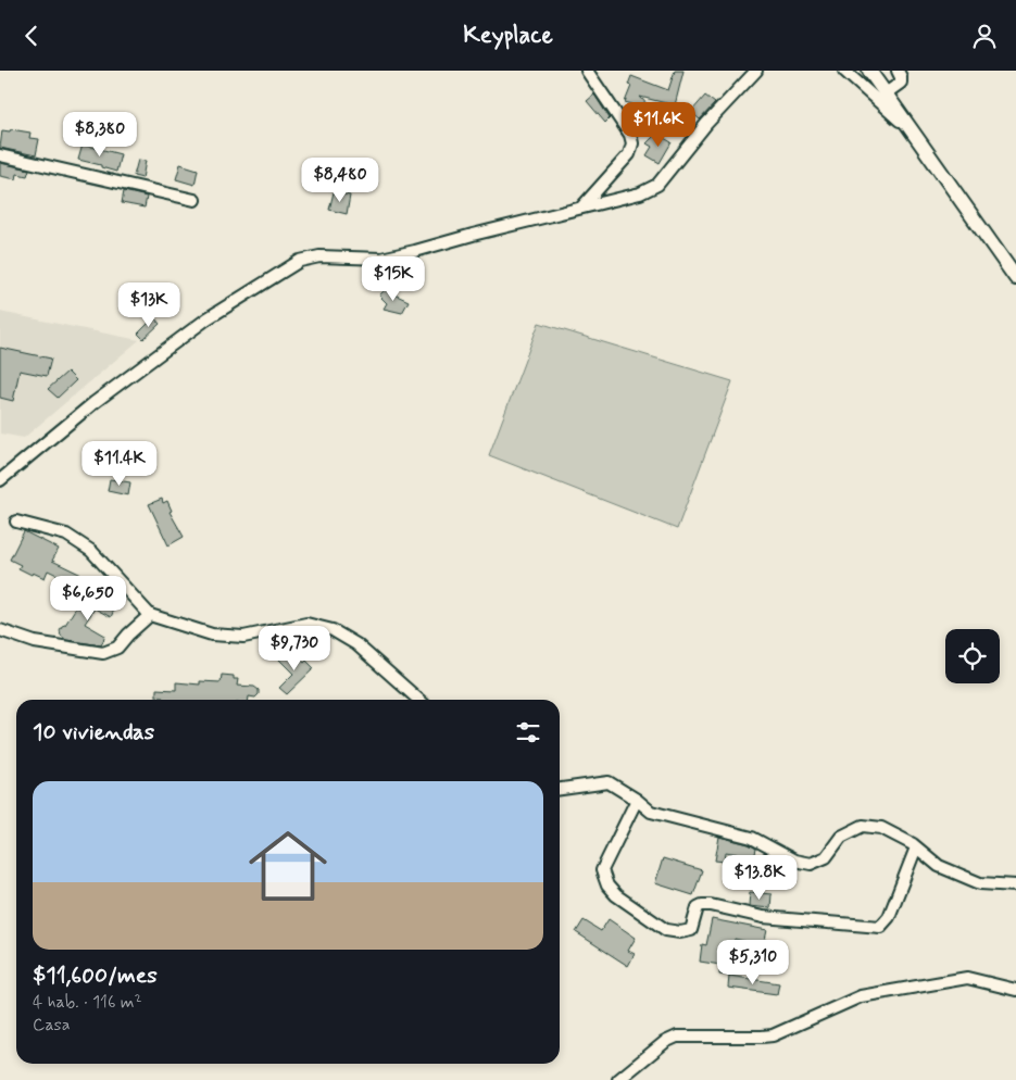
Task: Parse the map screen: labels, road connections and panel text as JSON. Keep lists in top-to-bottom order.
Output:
{
  "page": {
    "header": "Keyplace",
    "price": [
      "$11.6K",
      "$8,380",
      "$8,480",
      "$15K",
      "$13K",
      "$11.4K",
      "$6,650",
      "$9,730",
      "$13.8K",
      "$5,310"
    ],
    "heading": "10 viviendas",
    "list": [
      {
        "name": "$11,600/mes",
        "note": "4 hab. · 116 m² · Casa"
      }
    ]
  }
}
